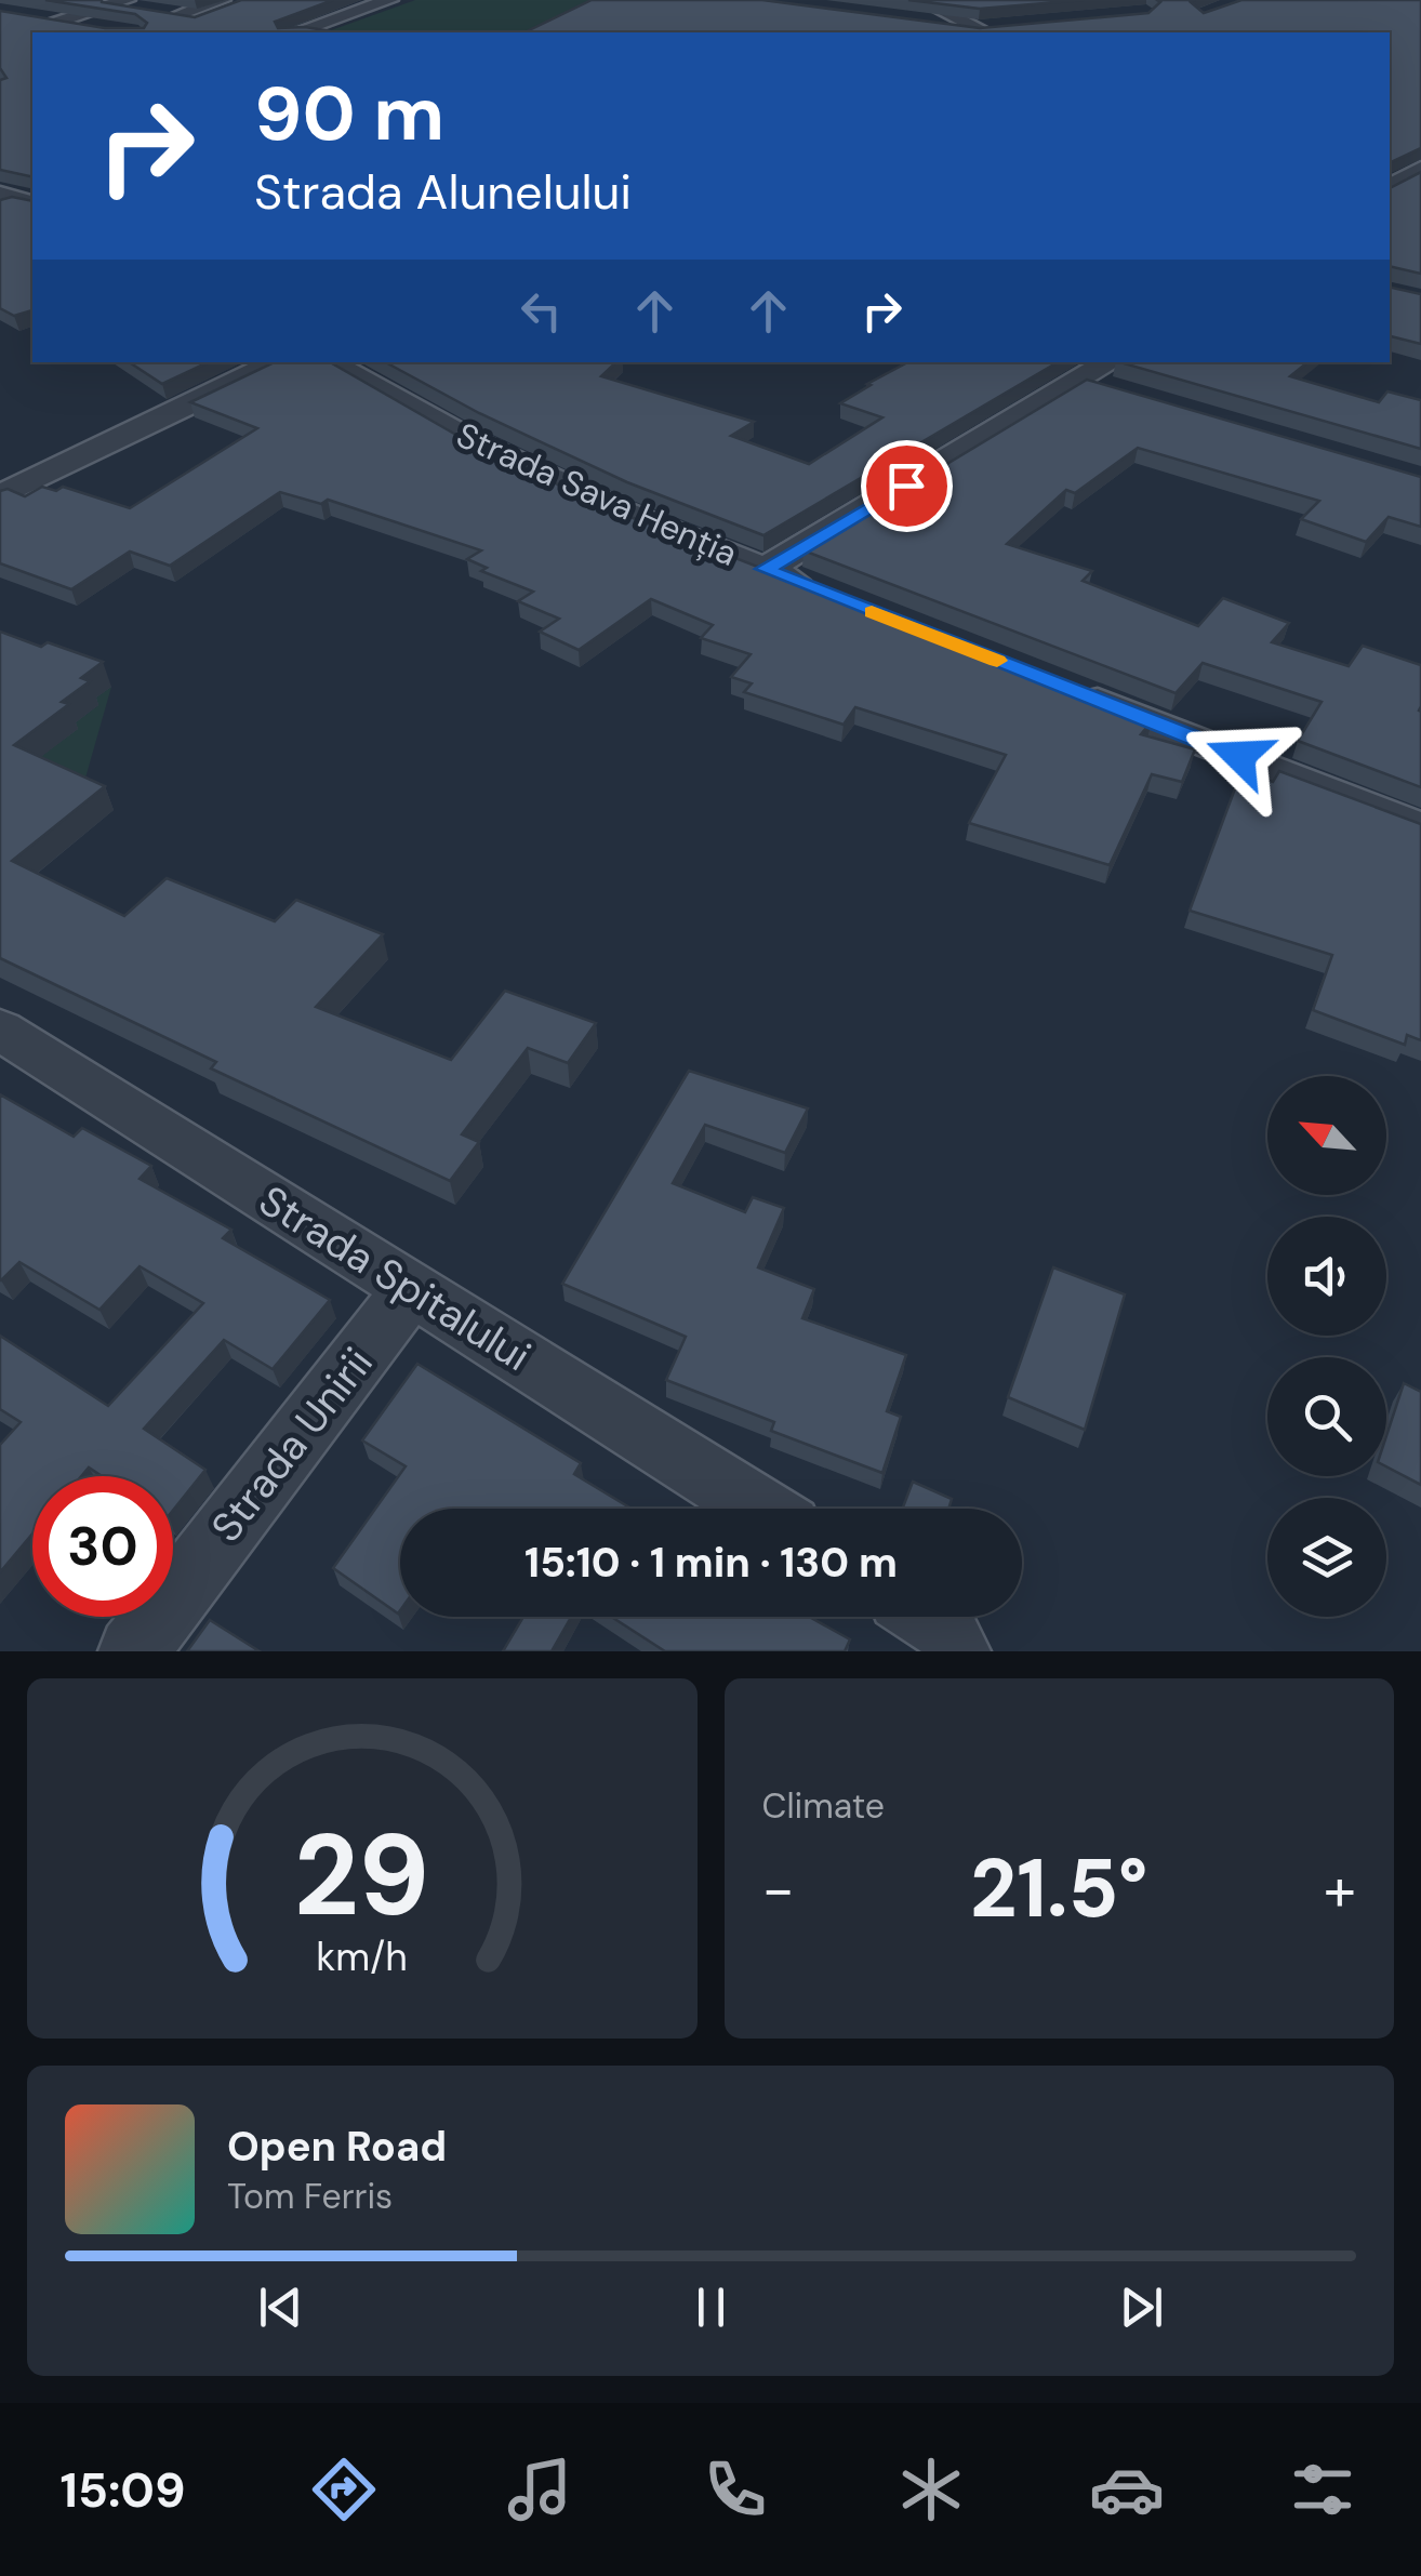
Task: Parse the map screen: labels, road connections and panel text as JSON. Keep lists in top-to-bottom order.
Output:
{
  "streets": {
    "street": ["Strada Sava Henția", "Strada Spitalului", "Strada Unirii"]
  },
  "crossings": [
    ["Strada Spitalului", "Strada Unirii"]
  ],
  "north": "top left",
  "page": {
    "turn": ["90 m", "Strada Alunelului"],
    "limit": "30",
    "trip": "15:10 · 1 min · 130 m",
    "tile": "Climate",
    "heat": ["−", "21.5°", "+"],
    "song": ["Open Road", "Tom Ferris"],
    "tabs": "15:09",
    "gauge": ["29", "km/h"]
  }
}
